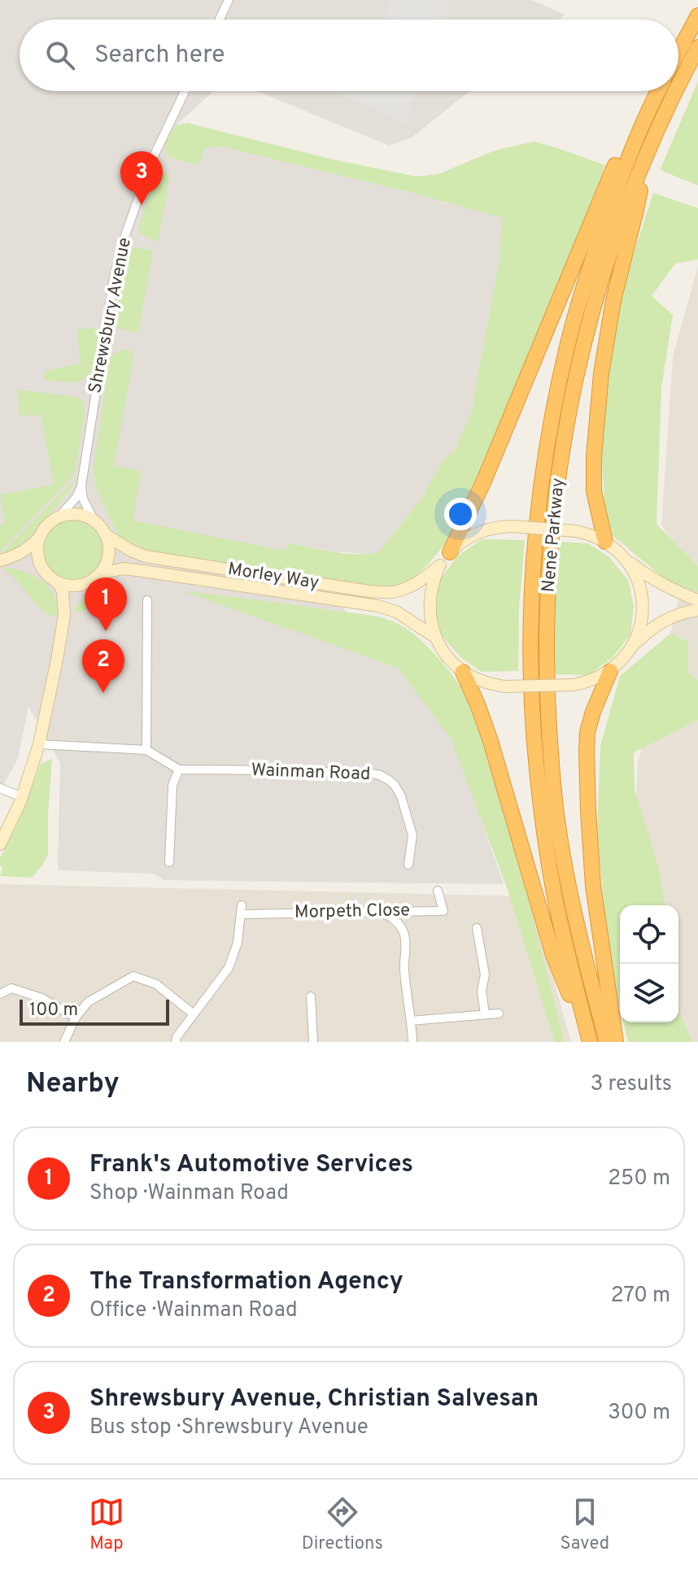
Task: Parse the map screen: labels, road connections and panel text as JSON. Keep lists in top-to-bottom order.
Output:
{
  "streets": {
    "highway": ["Nene Parkway"],
    "street": [
      "Shrewsbury Avenue",
      "Morley Way",
      "Wainman Road",
      "Morpeth Close"
    ]
  },
  "crossings": [
    ["Shrewsbury Avenue", "Morley Way"]
  ],
  "scale_bar": "100 m",
  "page": {
    "search": "Search here",
    "pins": ["3", "1", "2"],
    "scale": "100 m",
    "heading": ["Nearby", "3 results"],
    "list": [
      {
        "mark": "1",
        "name": "Frank's Automotive Services",
        "note": "Shop · Wainman Road",
        "value": "250 m"
      },
      {
        "mark": "2",
        "name": "The Transformation Agency",
        "note": "Office · Wainman Road",
        "value": "270 m"
      },
      {
        "mark": "3",
        "name": "Shrewsbury Avenue, Christian Salvesan",
        "note": "Bus stop · Shrewsbury Avenue",
        "value": "300 m"
      }
    ],
    "nav": ["Map", "Directions", "Saved"]
  }
}
